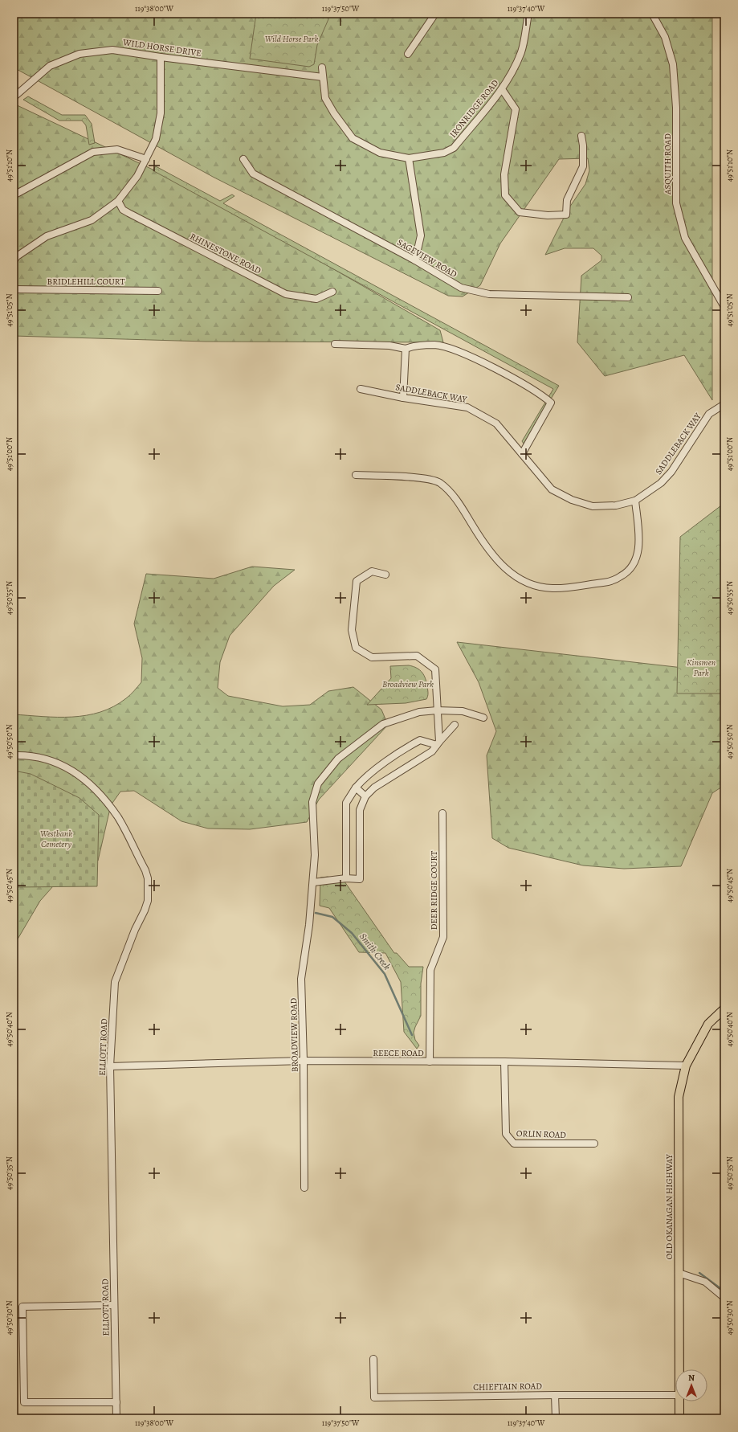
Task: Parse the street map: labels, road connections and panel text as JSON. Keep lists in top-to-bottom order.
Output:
{
  "streets": {
    "main road": ["OLD OKANAGAN HIGHWAY"],
    "street": [
      "WILD HORSE DRIVE",
      "IRONRIDGE ROAD",
      "ASQUITH ROAD",
      "RHINESTONE ROAD",
      "SAGEVIEW ROAD",
      "BRIDLEHILL COURT",
      "SADDLEBACK WAY",
      "DEER RIDGE COURT",
      "BROADVIEW ROAD",
      "ELLIOTT ROAD",
      "REECE ROAD",
      "ORLIN ROAD",
      "CHIEFTAIN ROAD"
    ]
  },
  "crossings": [
    ["WILD HORSE DRIVE", "IRONRIDGE ROAD"],
    ["DEER RIDGE COURT", "REECE ROAD"],
    ["BROADVIEW ROAD", "REECE ROAD"],
    ["ELLIOTT ROAD", "REECE ROAD"],
    ["REECE ROAD", "ORLIN ROAD"],
    ["REECE ROAD", "OLD OKANAGAN HIGHWAY"]
  ],
  "water": ["Smith Creek"],
  "parks": [
    "Wild Horse Park",
    "Kinsmen Park",
    "Broadview Park",
    "Westbank Cemetery"
  ],
  "north": "top",
  "coordinates": [
    "119°38'00\"W",
    "119°37'50\"W",
    "119°37'40\"W",
    "49°51'10\"N",
    "49°51'05\"N",
    "49°51'00\"N",
    "49°50'55\"N",
    "49°50'50\"N",
    "49°50'45\"N",
    "49°50'40\"N",
    "49°50'35\"N",
    "49°50'30\"N"
  ]
}
